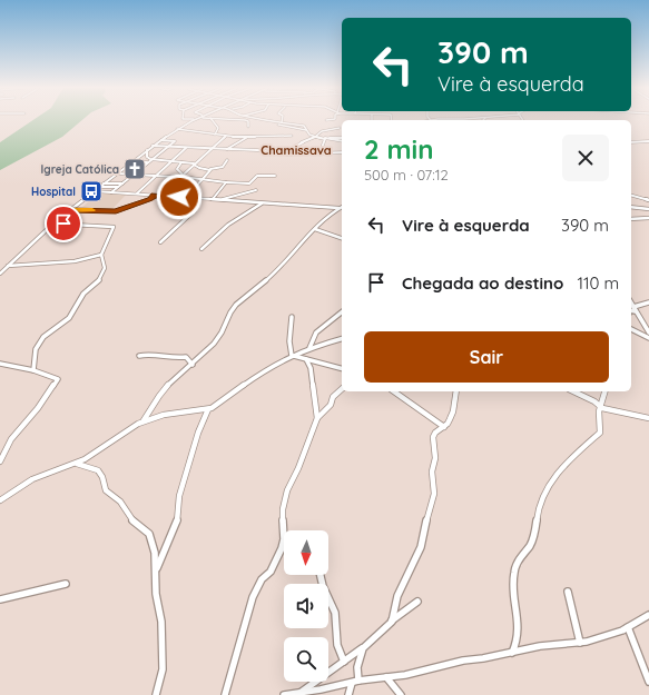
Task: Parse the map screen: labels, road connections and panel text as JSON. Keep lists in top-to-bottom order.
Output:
{
  "districts": ["Chamissava"],
  "places": {
    "church": ["Igreja Católica"],
    "bus stop": ["Hospital"]
  },
  "north": "bottom",
  "page": {
    "turn": ["390 m", "Vire à esquerda"],
    "heading": ["2 min", "500 m · 07:12"],
    "list": [
      {
        "name": "Vire à esquerda",
        "value": "390 m"
      },
      {
        "name": "Chegada ao destino",
        "value": "110 m"
      }
    ],
    "buttons": "Sair"
  }
}
